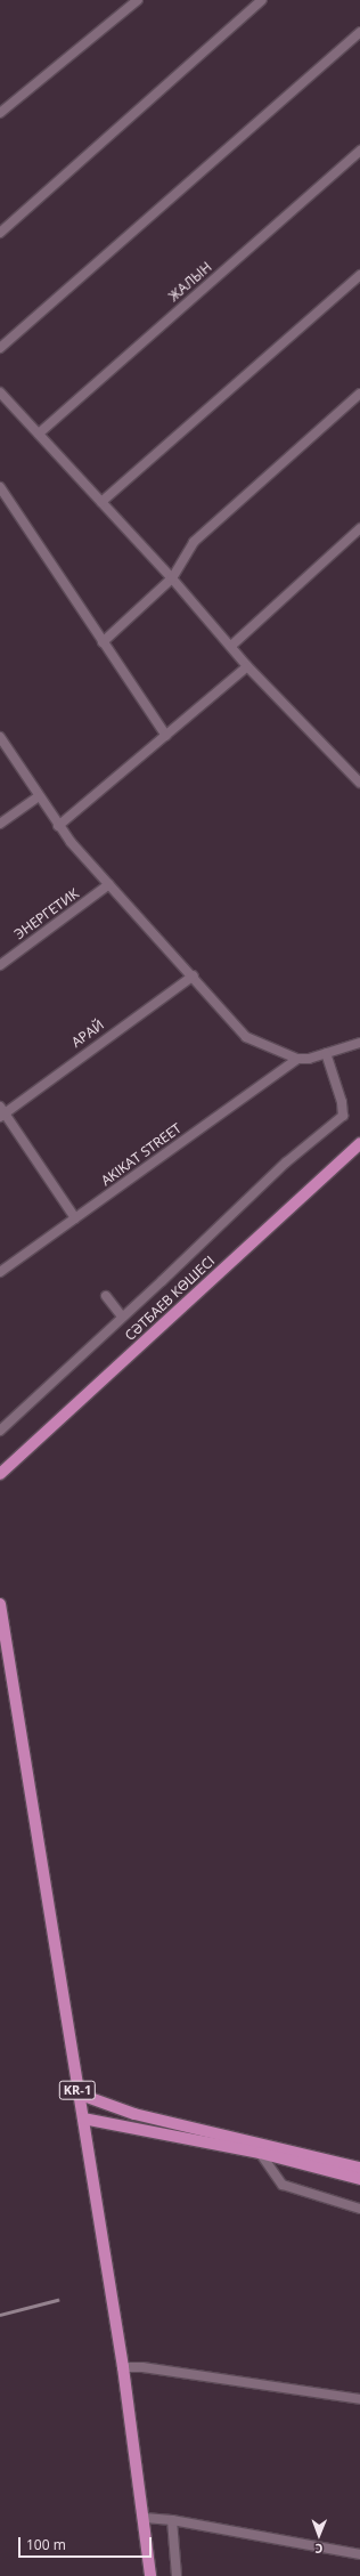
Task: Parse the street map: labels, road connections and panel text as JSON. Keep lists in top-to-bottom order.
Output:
{
  "streets": {
    "main road": ["СӘТБАЕВ КӨШЕСІ", "KR-1"],
    "street": [
      "ЖАЛЫН",
      "ЭНЕРГЕТИК",
      "АРАЙ",
      "AKIKAT STREET"
    ]
  },
  "scale_bar": "100 m",
  "north": "bottom"
}
